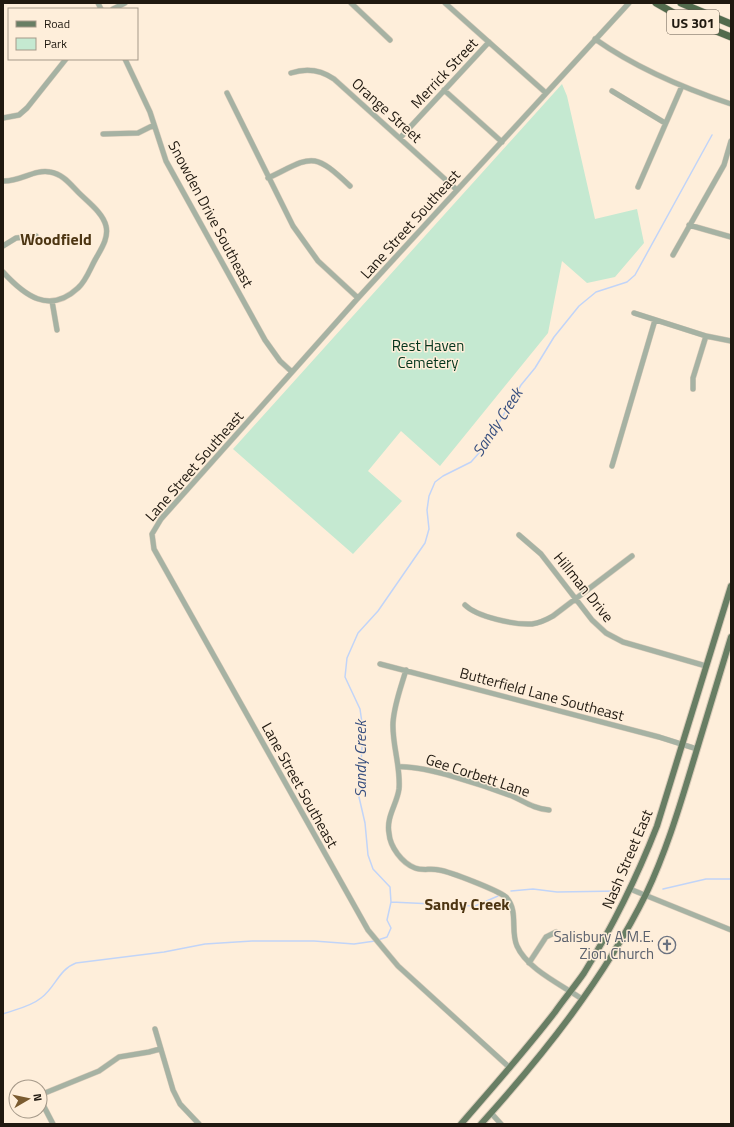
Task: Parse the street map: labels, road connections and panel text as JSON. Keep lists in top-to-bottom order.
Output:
{
  "streets": {
    "highway": ["US 301"],
    "main road": ["Nash Street East"],
    "street": [
      "Merrick Street",
      "Orange Street",
      "Snowden Drive Southeast",
      "Lane Street Southeast",
      "Hillman Drive",
      "Butterfield Lane Southeast",
      "Gee Corbett Lane"
    ]
  },
  "crossings": [
    ["Merrick Street", "Orange Street"],
    ["Orange Street", "Lane Street Southeast"],
    ["Snowden Drive Southeast", "Lane Street Southeast"],
    ["Lane Street Southeast", "Nash Street East"],
    ["Hillman Drive", "Nash Street East"],
    ["Butterfield Lane Southeast", "Nash Street East"]
  ],
  "districts": ["Woodfield", "Sandy Creek"],
  "water": ["Sandy Creek"],
  "parks": ["Rest Haven Cemetery"],
  "places": {
    "church": ["Salisbury A.M.E. Zion Church"]
  },
  "legend": ["Road", "Park"],
  "north": "right"
}
